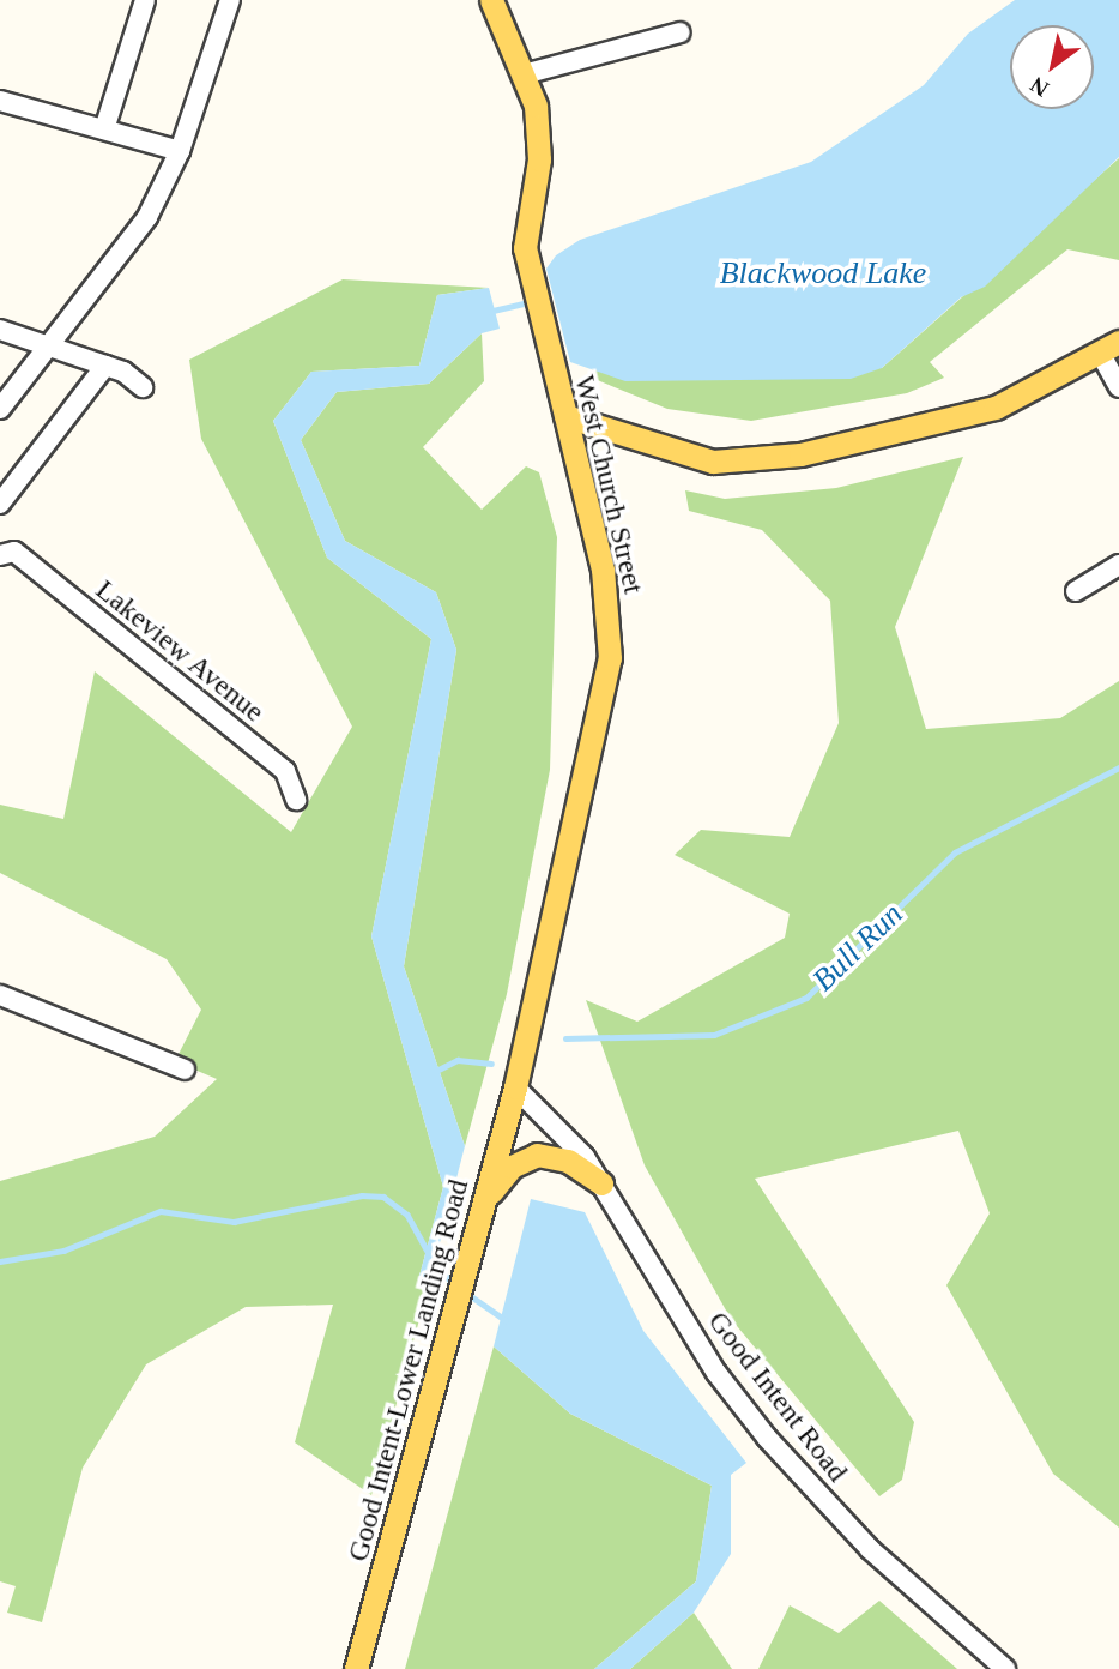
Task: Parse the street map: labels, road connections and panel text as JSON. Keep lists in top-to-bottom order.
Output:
{
  "streets": {
    "main road": ["West Church Street", "Good Intent-Lower Landing Road"],
    "street": ["Lakeview Avenue", "Good Intent Road"]
  },
  "crossings": [
    ["West Church Street", "Good Intent-Lower Landing Road"],
    ["West Church Street", "Good Intent Road"],
    ["Good Intent-Lower Landing Road", "Good Intent Road"]
  ],
  "water": ["Blackwood Lake", "Bull Run"],
  "north": "bottom left"
}
